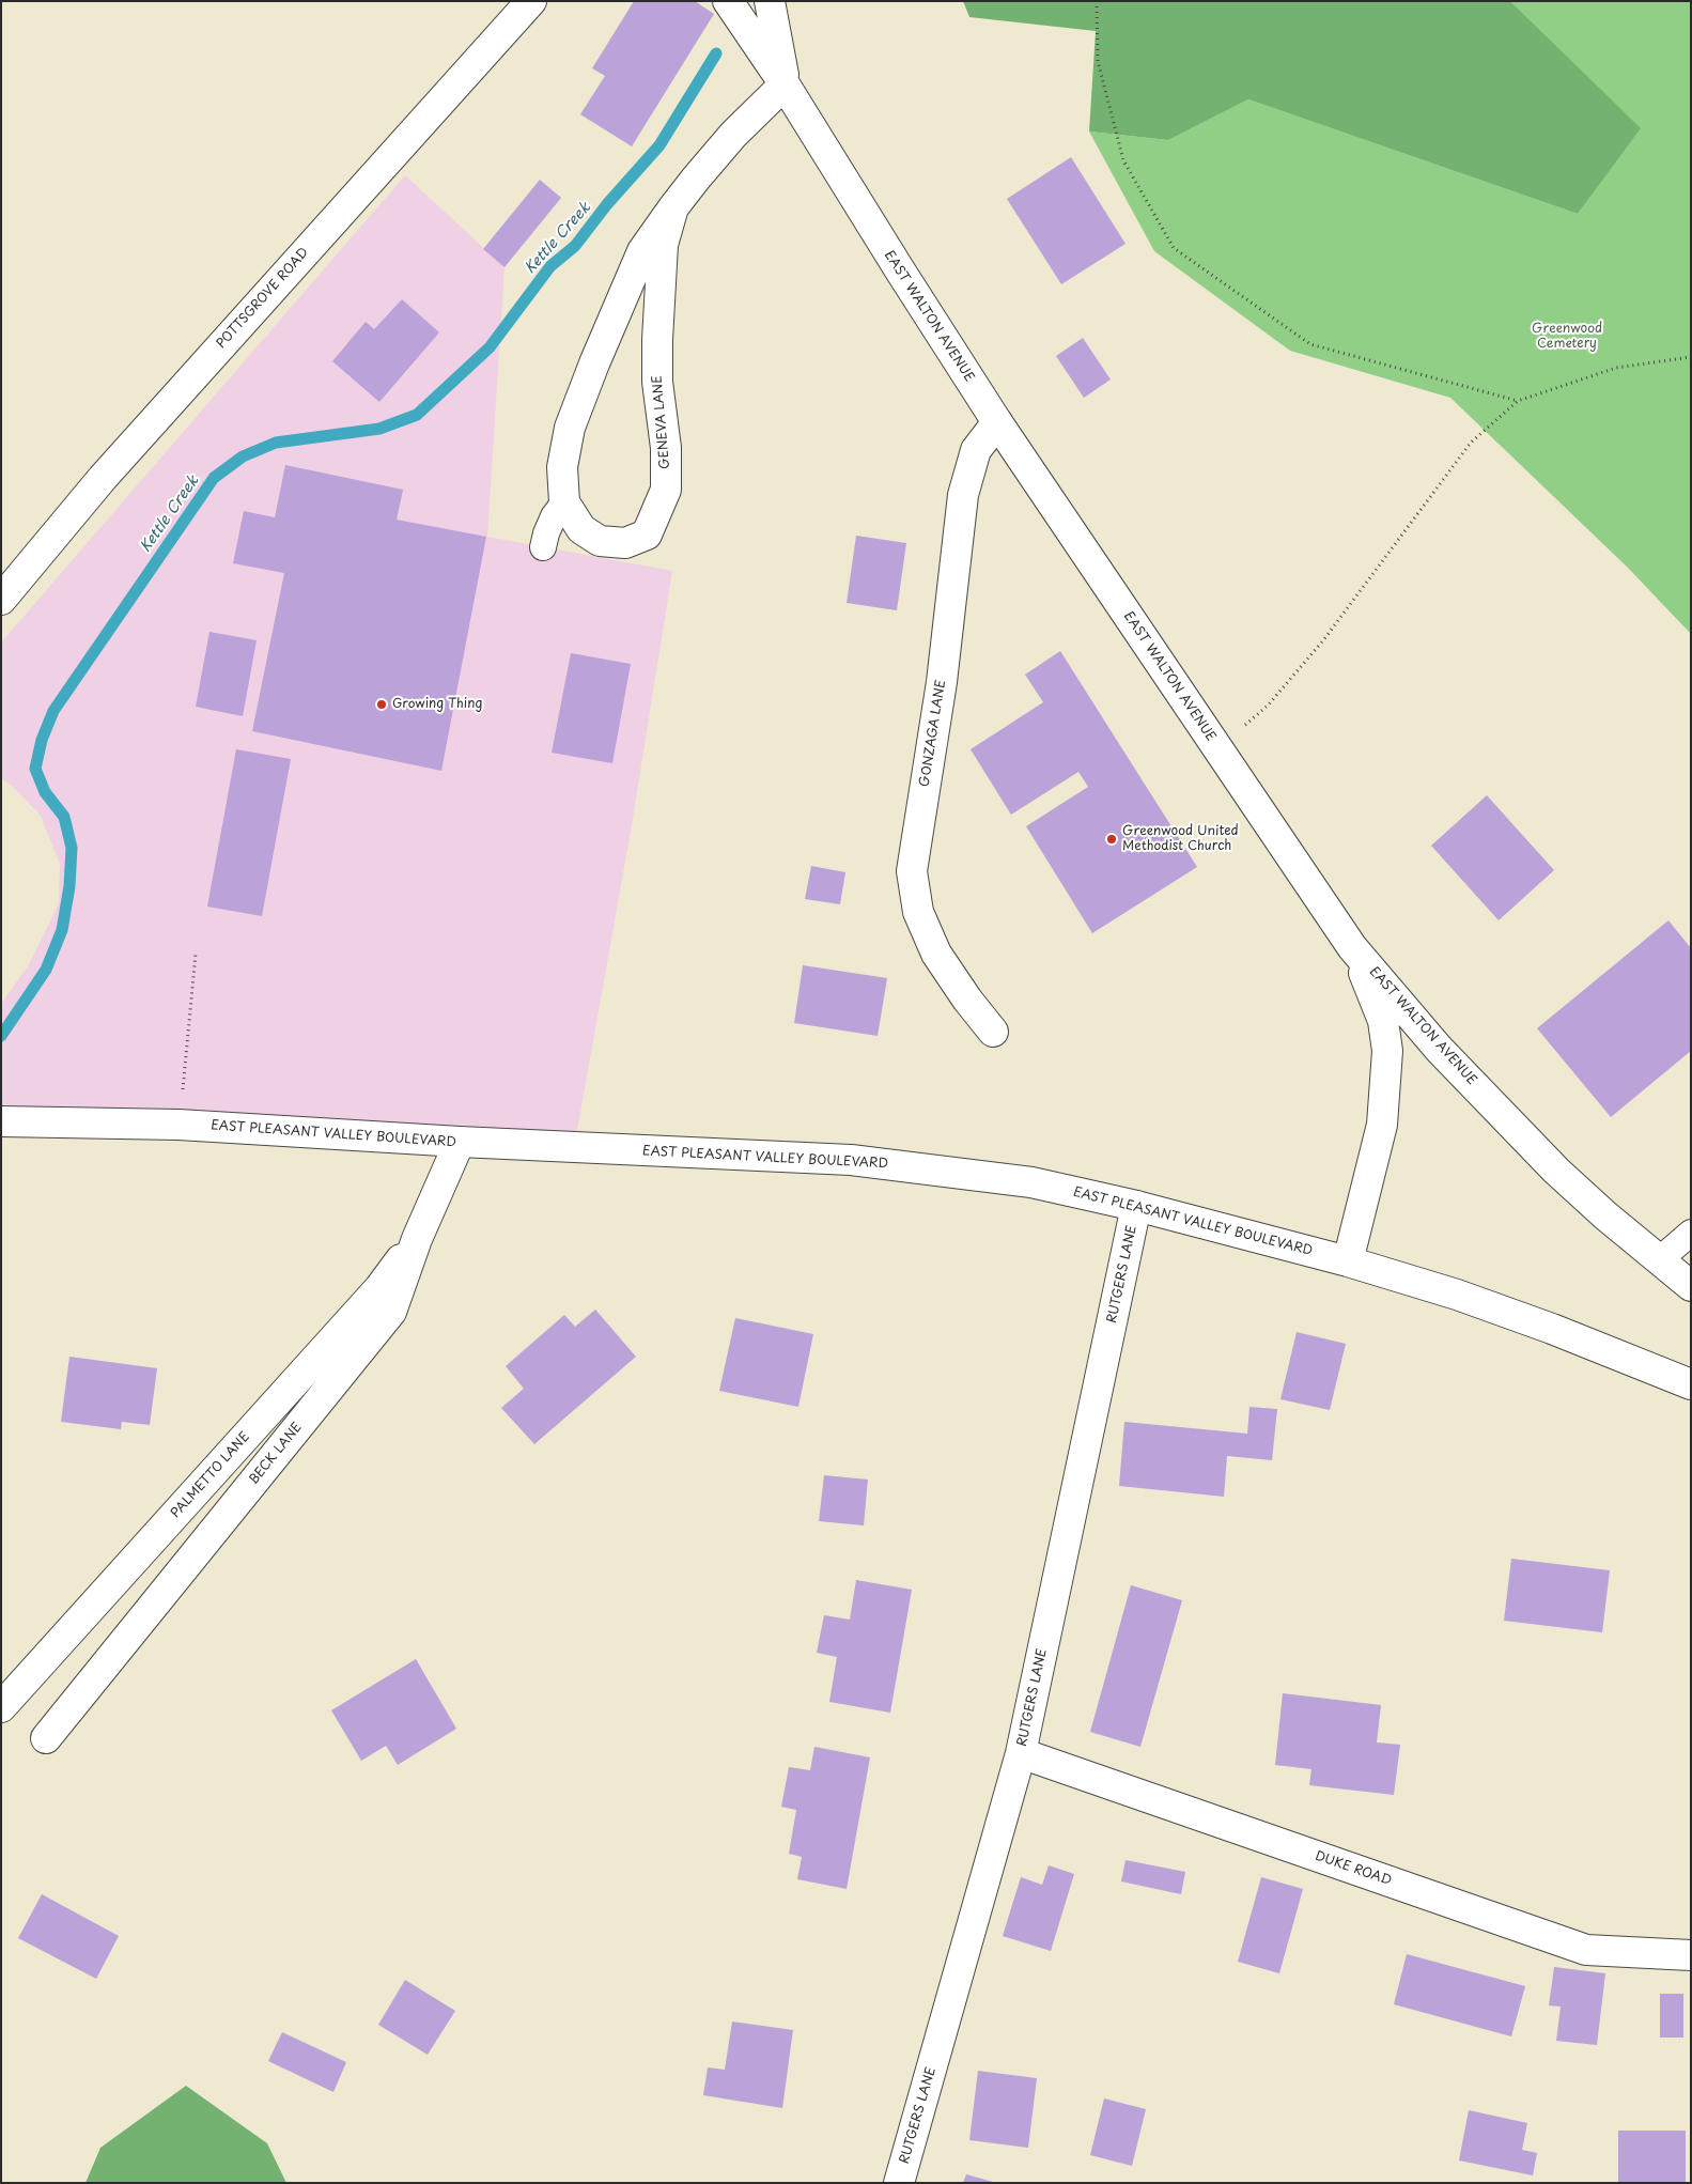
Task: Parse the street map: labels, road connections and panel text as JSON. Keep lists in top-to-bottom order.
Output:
{
  "streets": {
    "street": [
      "POTTSGROVE ROAD",
      "EAST WALTON AVENUE",
      "GENEVA LANE",
      "GONZAGA LANE",
      "EAST PLEASANT VALLEY BOULEVARD",
      "RUTGERS LANE",
      "BECK LANE",
      "PALMETTO LANE",
      "DUKE ROAD"
    ]
  },
  "crossings": [
    ["EAST WALTON AVENUE", "GENEVA LANE"],
    ["EAST WALTON AVENUE", "GONZAGA LANE"],
    ["EAST PLEASANT VALLEY BOULEVARD", "RUTGERS LANE"],
    ["EAST PLEASANT VALLEY BOULEVARD", "BECK LANE"],
    ["RUTGERS LANE", "DUKE ROAD"],
    ["BECK LANE", "PALMETTO LANE"]
  ],
  "water": ["Kettle Creek"],
  "parks": ["Greenwood Cemetery"],
  "places": ["Growing Thing", "Greenwood United Methodist Church"]
}
